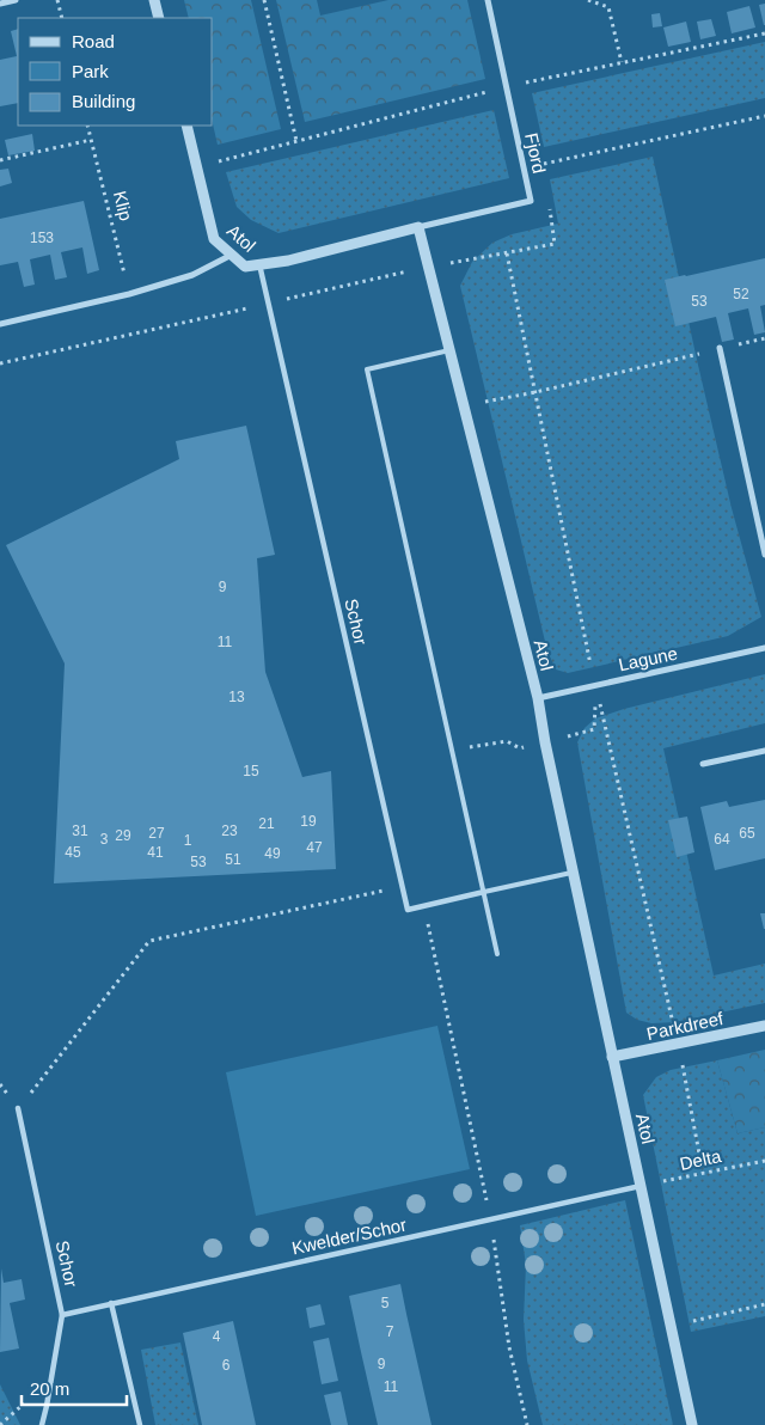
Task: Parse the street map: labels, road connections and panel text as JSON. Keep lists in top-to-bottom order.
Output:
{
  "streets": {
    "street": [
      "Fjord",
      "Atol",
      "Schor",
      "Lagune",
      "Parkdreef",
      "Kwelder/Schor"
    ],
    "path": ["Klip", "Delta"]
  },
  "crossings": [
    ["Fjord", "Atol"],
    ["Atol", "Schor"],
    ["Atol", "Lagune"],
    ["Atol", "Parkdreef"],
    ["Atol", "Delta"],
    ["Atol", "Kwelder/Schor"],
    ["Schor", "Kwelder/Schor"],
    ["Delta", "Kwelder/Schor"]
  ],
  "house_numbers": [
    "153",
    "52",
    "53",
    "9",
    "11",
    "13",
    "15",
    "19",
    "21",
    "31",
    "23",
    "27",
    "65",
    "29",
    "3",
    "64",
    "1",
    "47",
    "45",
    "41",
    "49",
    "51",
    "53",
    "5",
    "7",
    "4",
    "9",
    "6",
    "11"
  ],
  "legend": ["Road", "Park", "Building"],
  "scale_bar": "20 m"
}
